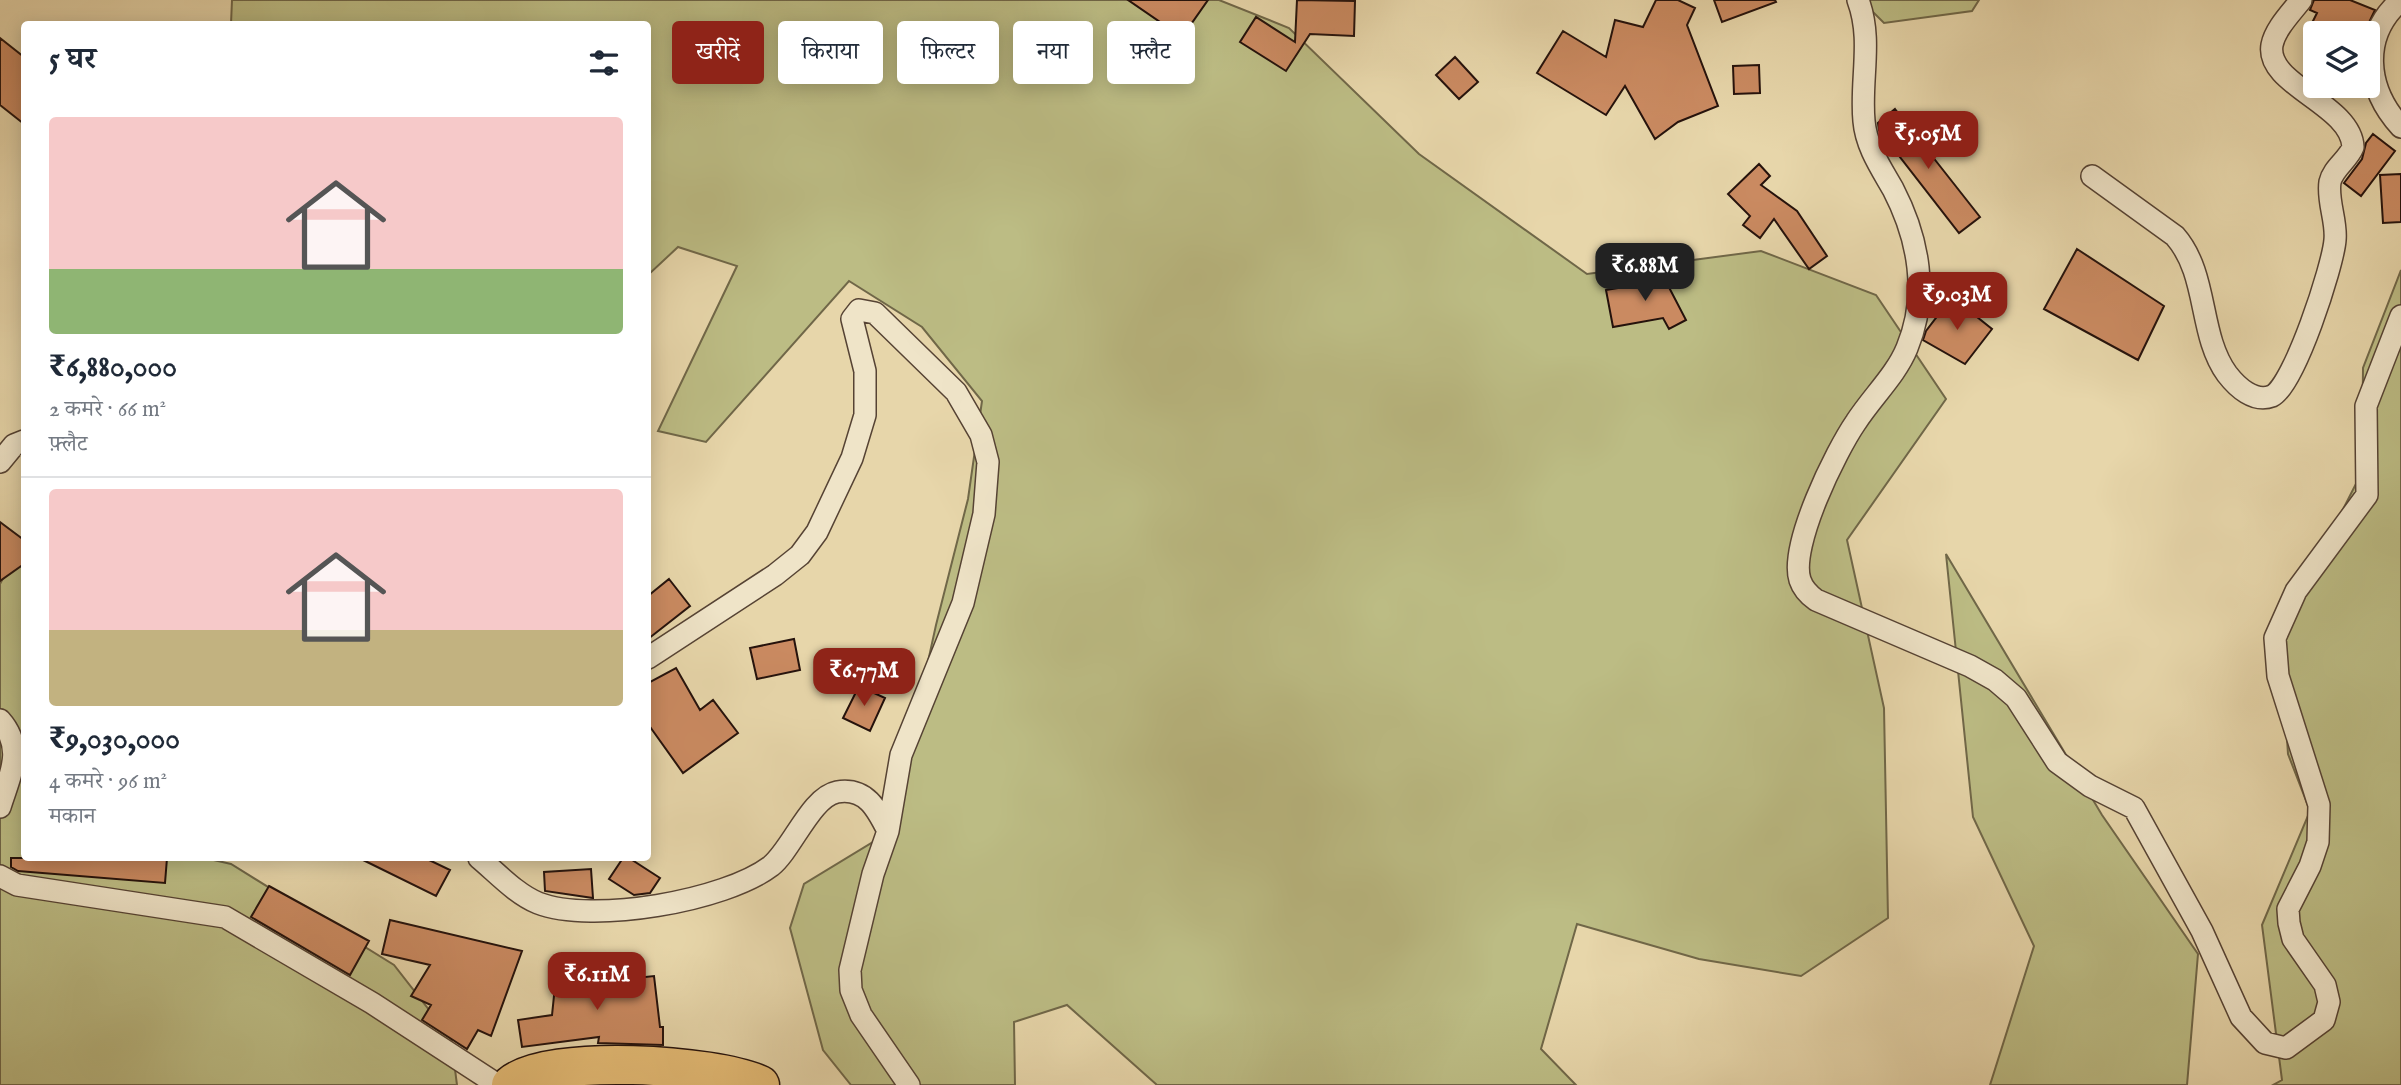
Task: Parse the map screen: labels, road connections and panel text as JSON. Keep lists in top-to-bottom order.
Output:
{
  "page": {
    "chip": [
      "खरीदें",
      "किराया",
      "फ़िल्टर",
      "नया",
      "फ़्लैट"
    ],
    "heading": "5 घर",
    "list": [
      {
        "name": "₹6,880,000",
        "note": "2 कमरे · 66 m² · फ़्लैट"
      },
      {
        "name": "₹9,030,000",
        "note": "4 कमरे · 96 m² · मकान"
      }
    ],
    "price": [
      "₹5.05M",
      "₹6.88M",
      "₹9.03M",
      "₹6.77M",
      "₹6.11M"
    ]
  }
}
